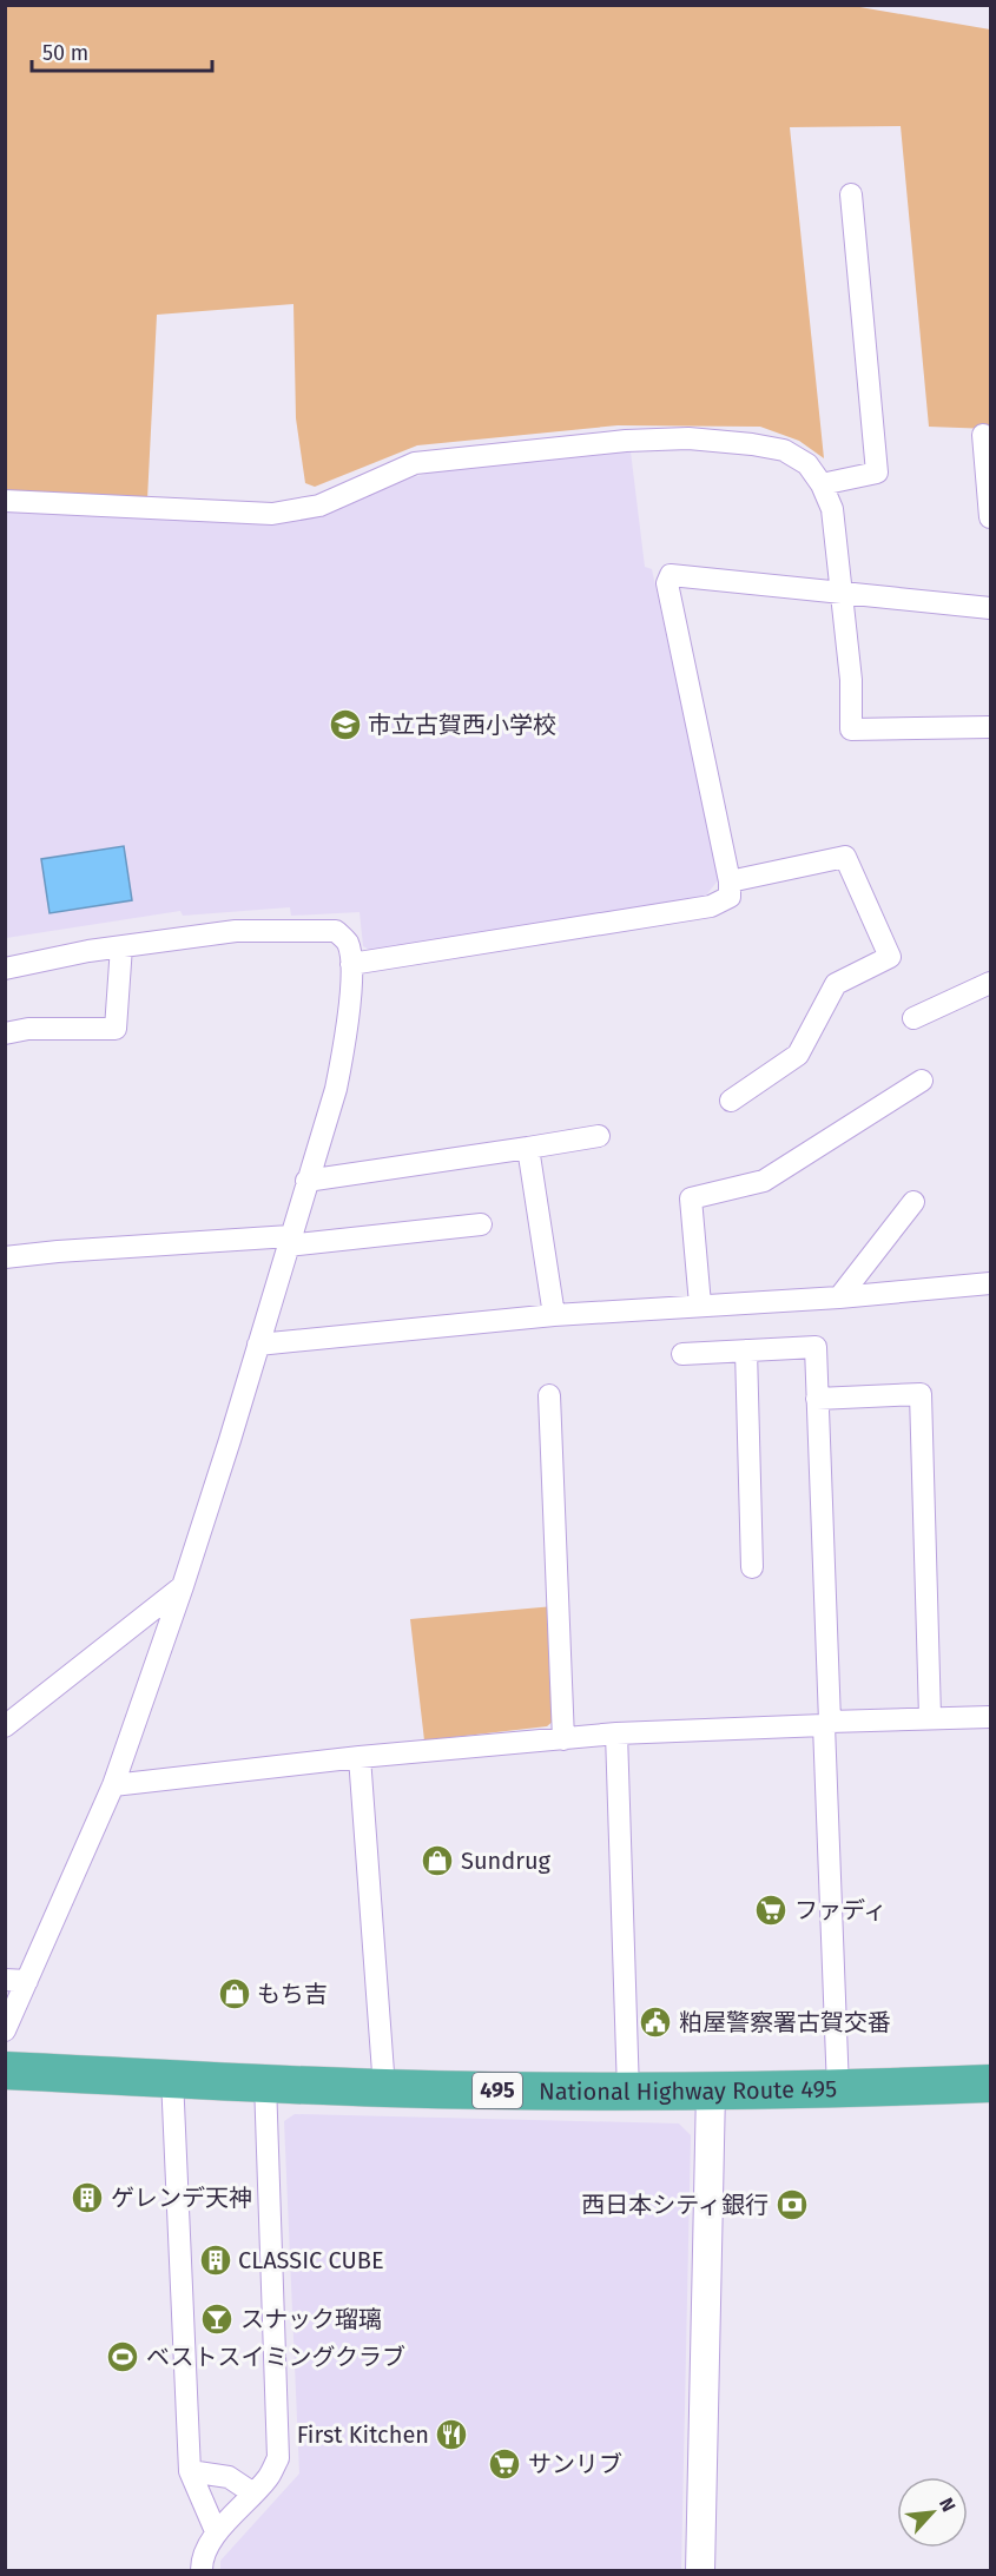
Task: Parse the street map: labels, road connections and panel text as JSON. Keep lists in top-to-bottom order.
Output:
{
  "streets": {
    "highway": ["National Highway Route 495", "495"]
  },
  "places": {
    "school or university": ["市立古賀西小学校"],
    "shop": ["Sundrug", "もち吉"],
    "supermarket": ["ファディ", "サンリブ"],
    "public building": ["粕屋警察署古賀交番"],
    "building": ["ゲレンデ天神", "CLASSIC CUBE"],
    "bank": ["西日本シティ銀行"],
    "bar": ["スナック瑠璃"],
    "sports": ["ベストスイミングクラブ"],
    "restaurant": ["First Kitchen"]
  },
  "scale_bar": "50 m",
  "north": "top right"
}
